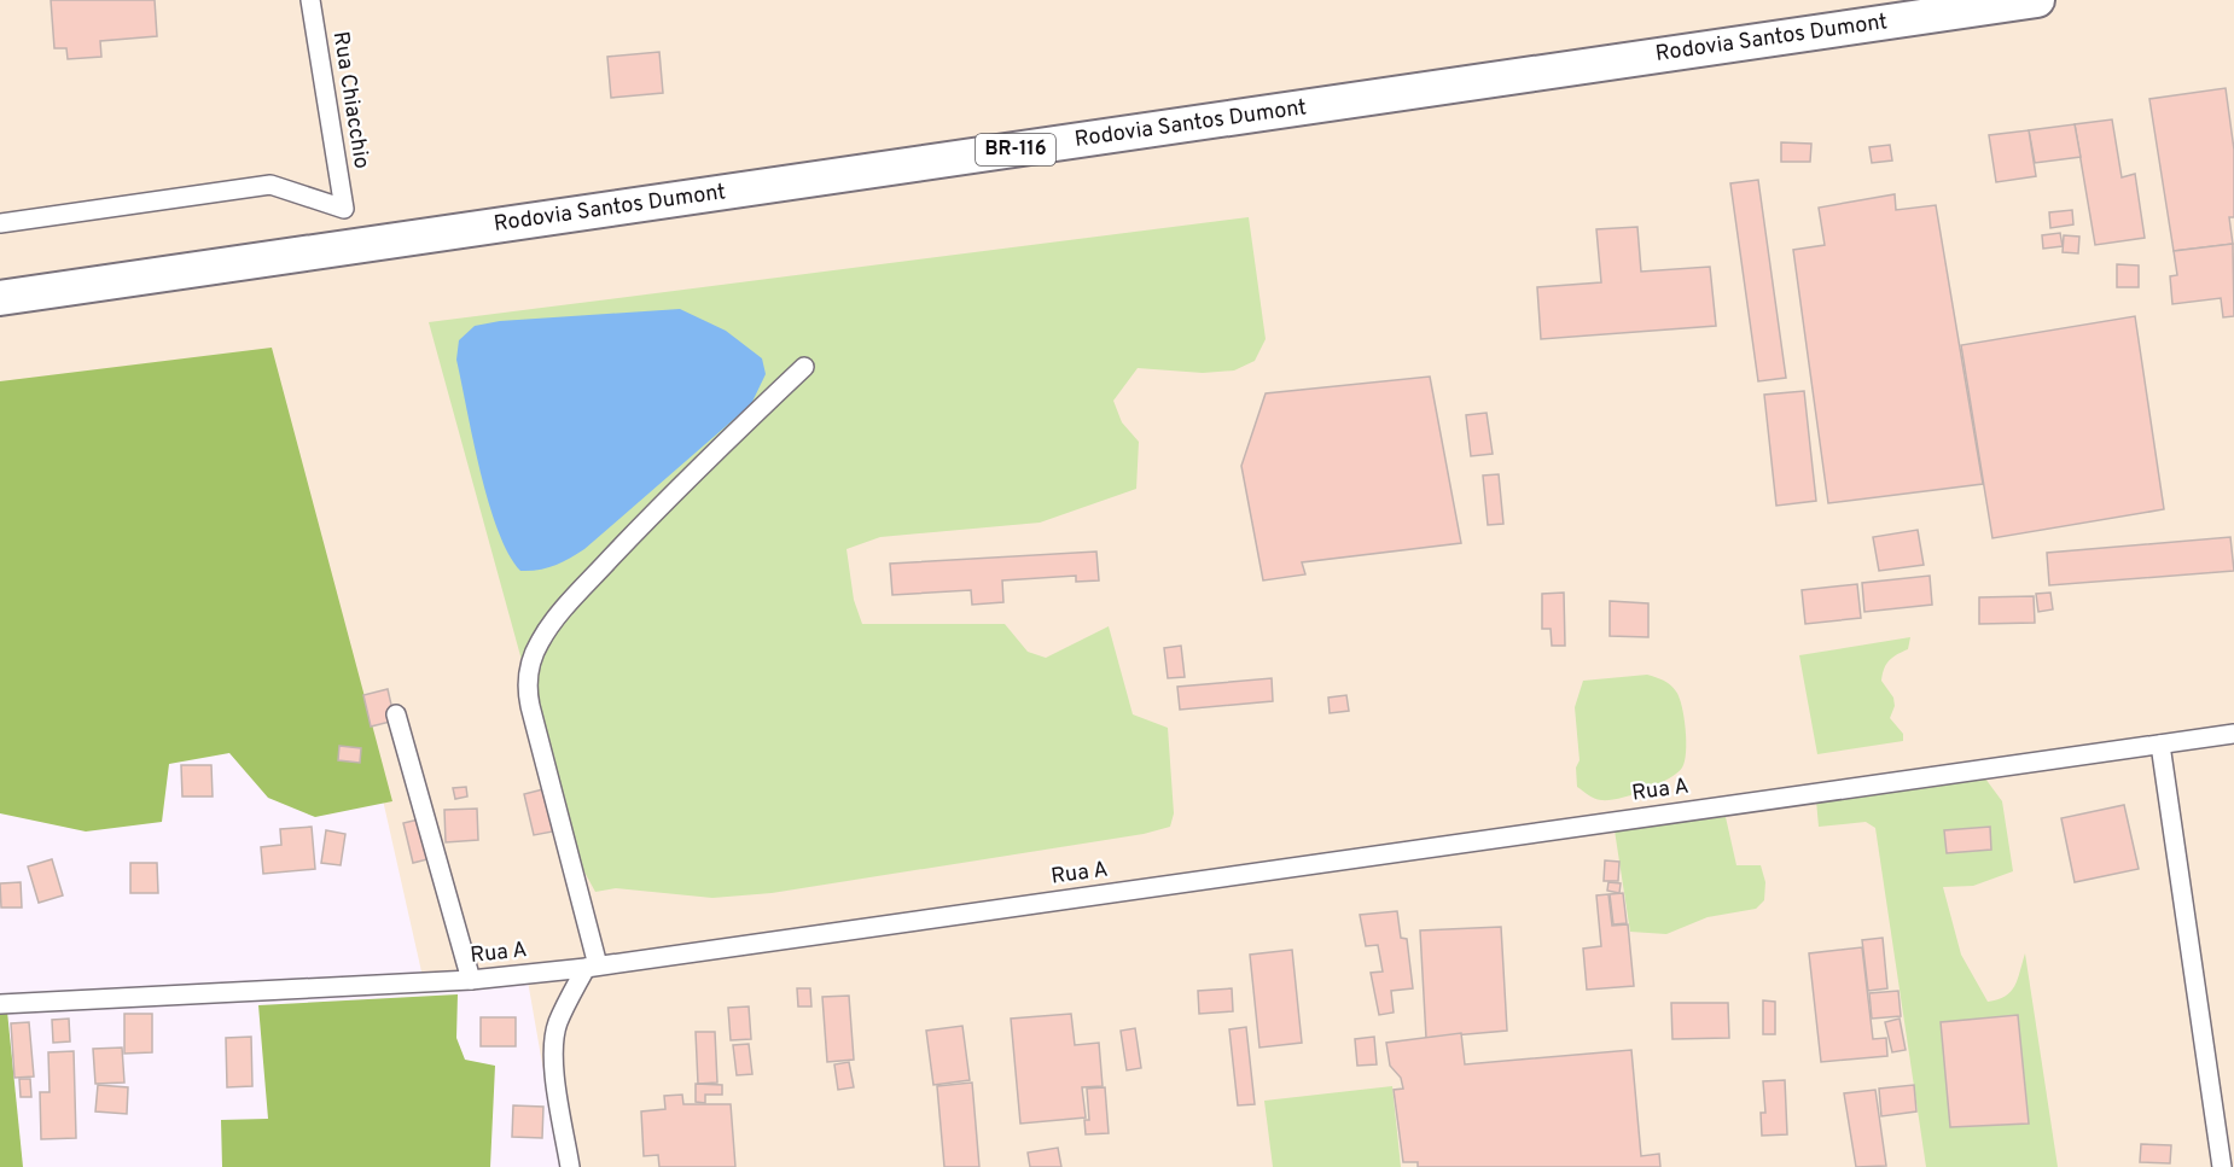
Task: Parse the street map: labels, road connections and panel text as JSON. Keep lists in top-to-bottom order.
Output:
{
  "streets": {
    "highway": ["Rodovia Santos Dumont", "BR-116"],
    "street": ["Rua Chiacchio", "Rua A"]
  }
}
